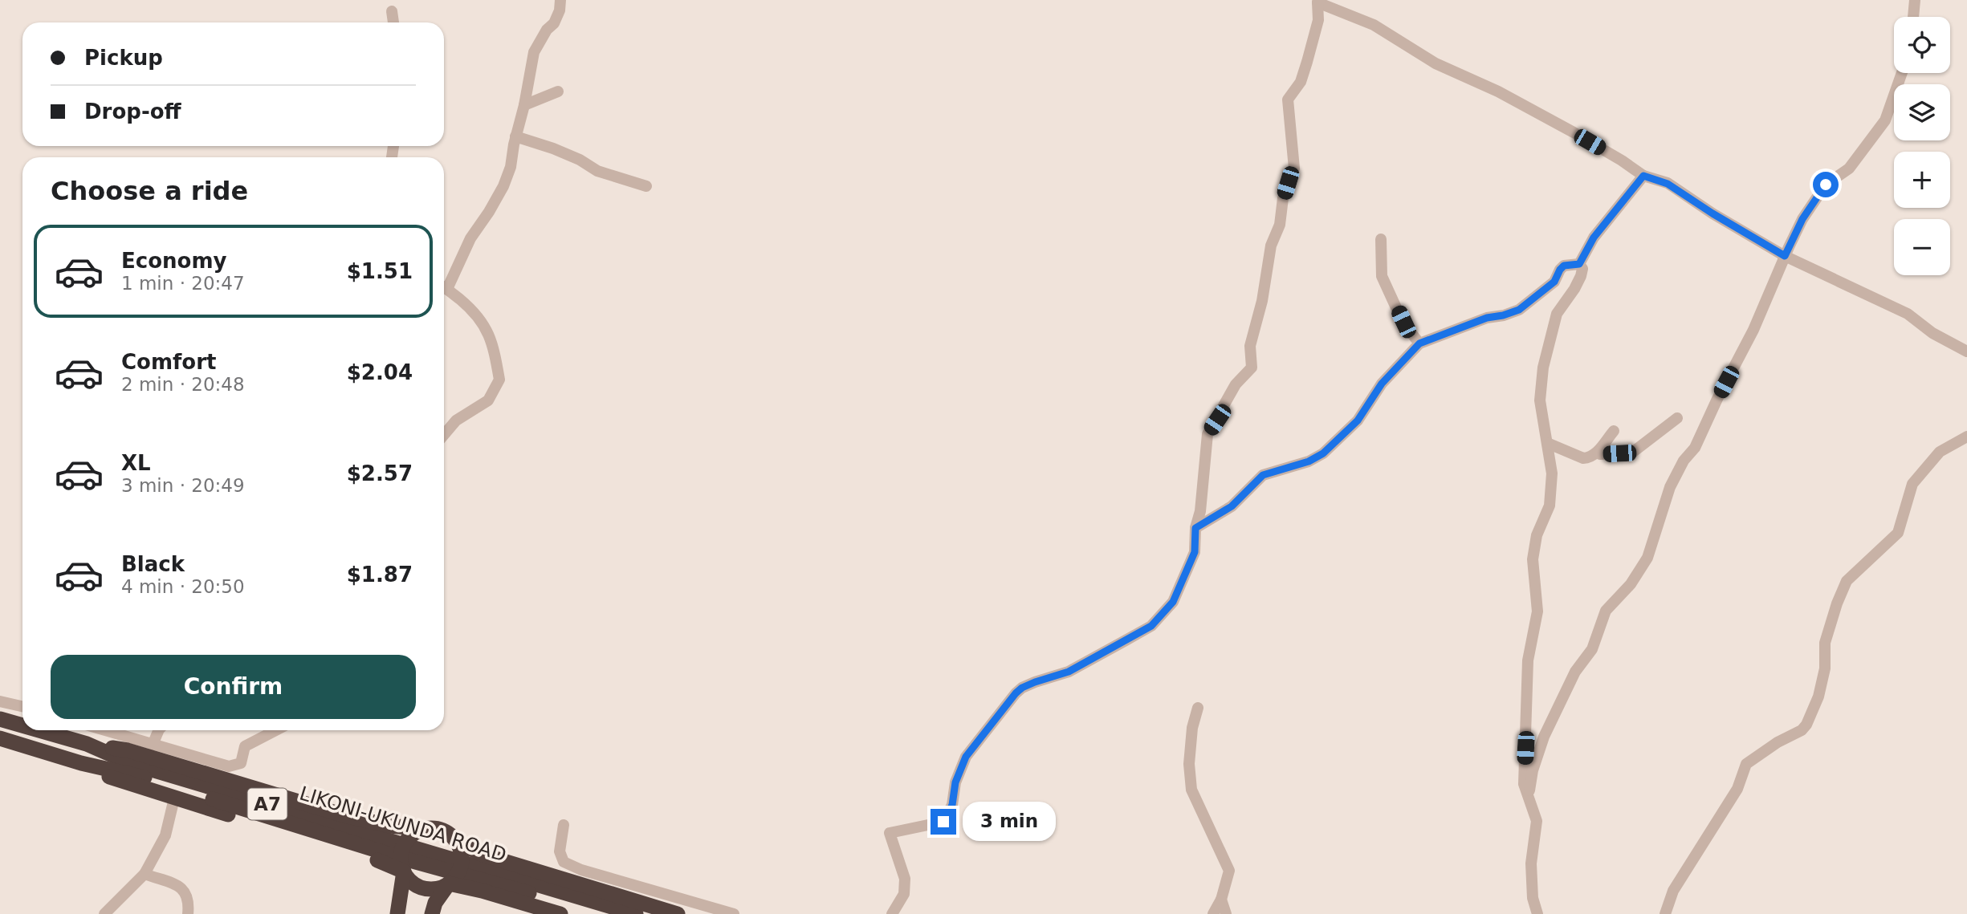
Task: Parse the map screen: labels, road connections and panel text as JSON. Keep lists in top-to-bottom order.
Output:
{
  "streets": {
    "highway": ["A7", "LIKONI-UKUNDA ROAD"]
  },
  "page": {
    "map_buttons": ["+", "−"],
    "banner": ["Pickup", "Drop-off"],
    "heading": "Choose a ride",
    "list": [
      {
        "name": "Economy",
        "note": "1 min · 20:47",
        "value": "$1.51"
      },
      {
        "name": "Comfort",
        "note": "2 min · 20:48",
        "value": "$2.04"
      },
      {
        "name": "XL",
        "note": "3 min · 20:49",
        "value": "$2.57"
      },
      {
        "name": "Black",
        "note": "4 min · 20:50",
        "value": "$1.87"
      }
    ],
    "buttons": "Confirm",
    "bubble": "3 min"
  }
}
